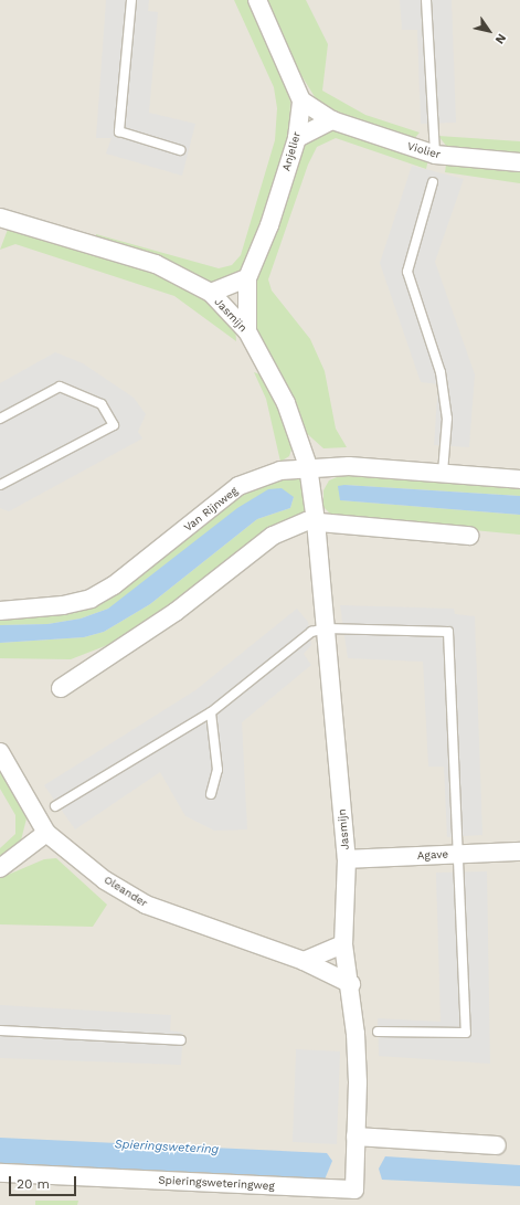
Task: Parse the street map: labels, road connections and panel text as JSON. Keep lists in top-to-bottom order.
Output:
{
  "streets": {
    "street": [
      "Violier",
      "Anjelier",
      "Jasmijn",
      "Van Rijnweg",
      "Agave",
      "Oleander",
      "Spieringsweteringweg"
    ]
  },
  "crossings": [
    ["Violier", "Anjelier"],
    ["Anjelier", "Jasmijn"],
    ["Jasmijn", "Van Rijnweg"],
    ["Jasmijn", "Agave"],
    ["Jasmijn", "Oleander"],
    ["Jasmijn", "Spieringsweteringweg"]
  ],
  "water": ["Spieringswetering"],
  "scale_bar": "20 m",
  "north": "bottom right"
}
